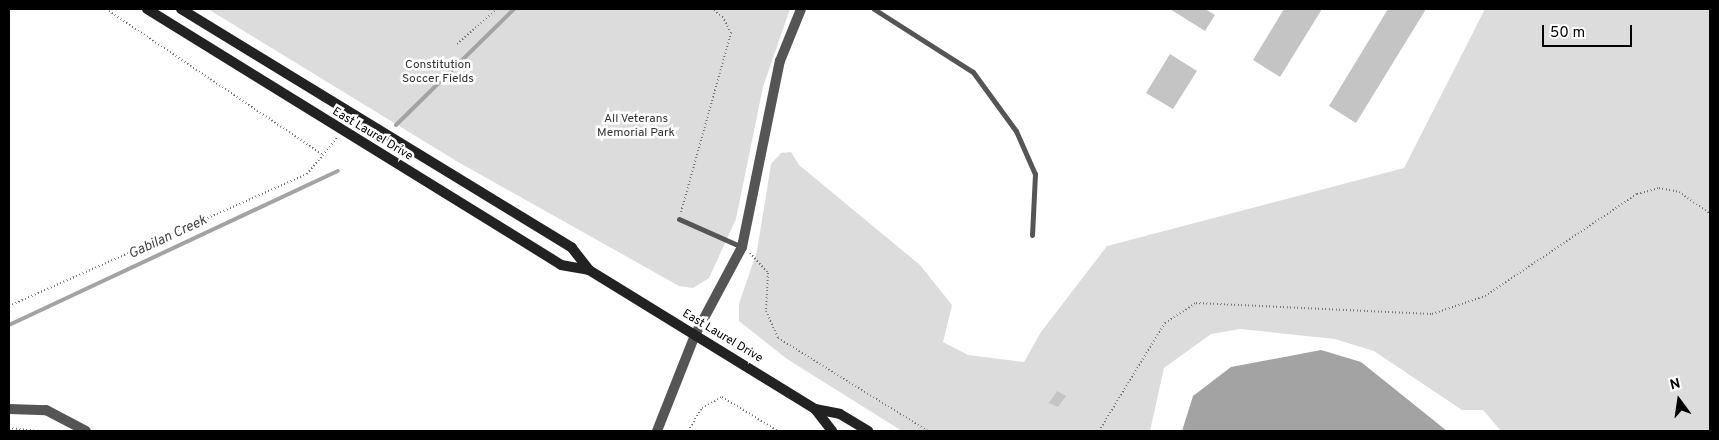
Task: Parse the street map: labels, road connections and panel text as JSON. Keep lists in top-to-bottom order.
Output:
{
  "streets": {
    "main road": ["East Laurel Drive"]
  },
  "water": ["Gabilan Creek"],
  "parks": ["Constitution Soccer Fields", "All Veterans Memorial Park"],
  "scale_bar": "50 m",
  "north": "top"
}
